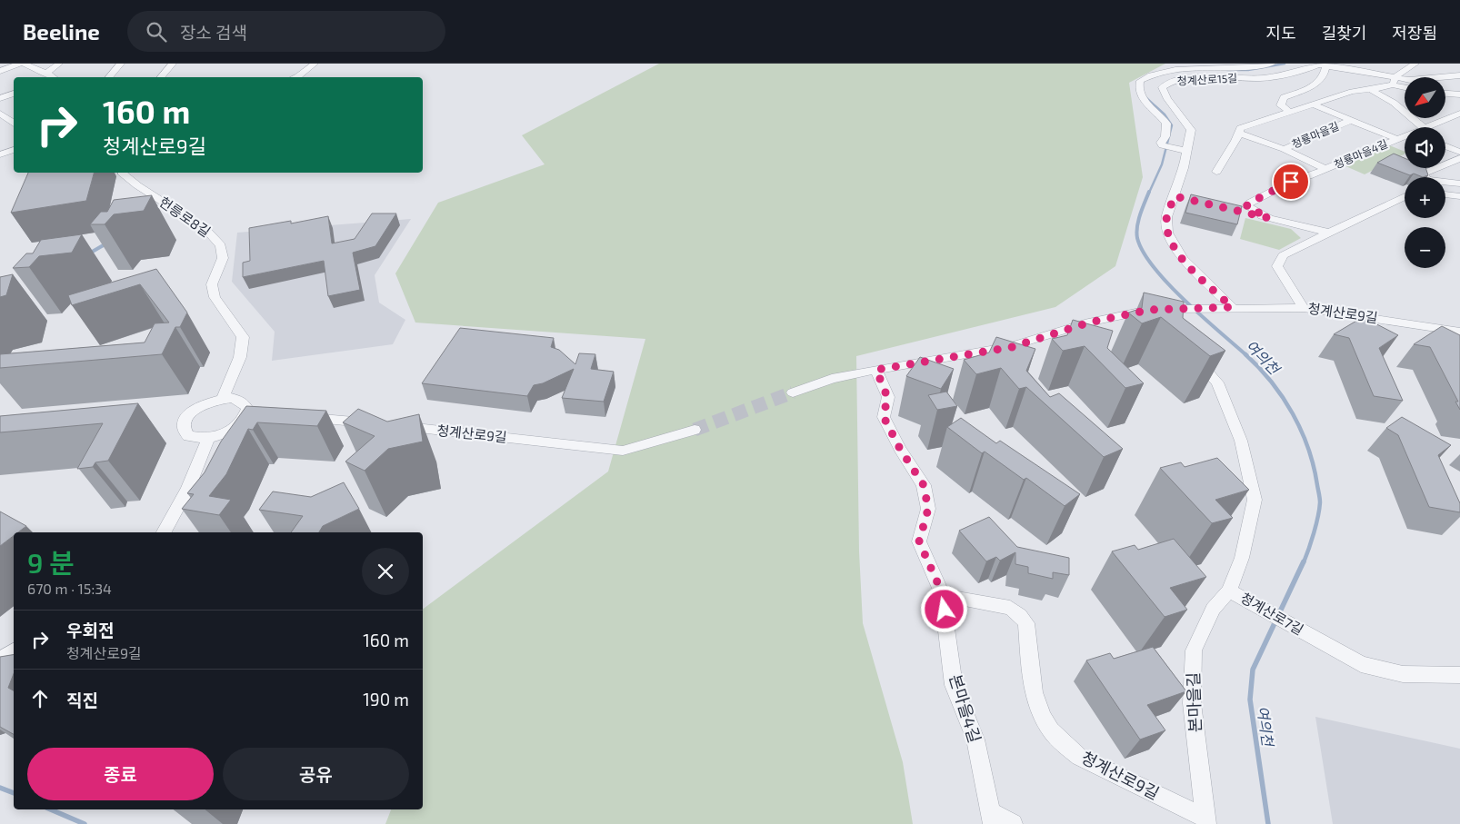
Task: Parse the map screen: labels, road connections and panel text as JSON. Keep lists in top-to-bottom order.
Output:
{
  "streets": {
    "street": [
      "청계산로15길",
      "청룡마을길",
      "청룡마을4길",
      "헌릉로8길",
      "청계산로9길",
      "청계산로7길",
      "본마을길",
      "본마을4길"
    ]
  },
  "crossings": [
    ["청계산로15길", "청계산로9길"],
    ["청룡마을길", "청룡마을4길"],
    ["청계산로9길", "본마을길"],
    ["청계산로9길", "본마을4길"],
    ["청계산로7길", "본마을길"]
  ],
  "water": ["여의천"],
  "north": "bottom left",
  "page": {
    "header": "Beeline",
    "search": "장소 검색",
    "nav": ["지도", "길찾기", "저장됨"],
    "map_buttons": ["+", "−"],
    "turn": ["160 m", "청계산로9길"],
    "heading": ["9 분", "670 m · 15:34"],
    "list": [
      {
        "name": "우회전",
        "note": "청계산로9길",
        "value": "160 m"
      },
      {
        "name": "직진",
        "value": "190 m"
      }
    ],
    "buttons": ["종료", "공유"]
  }
}
